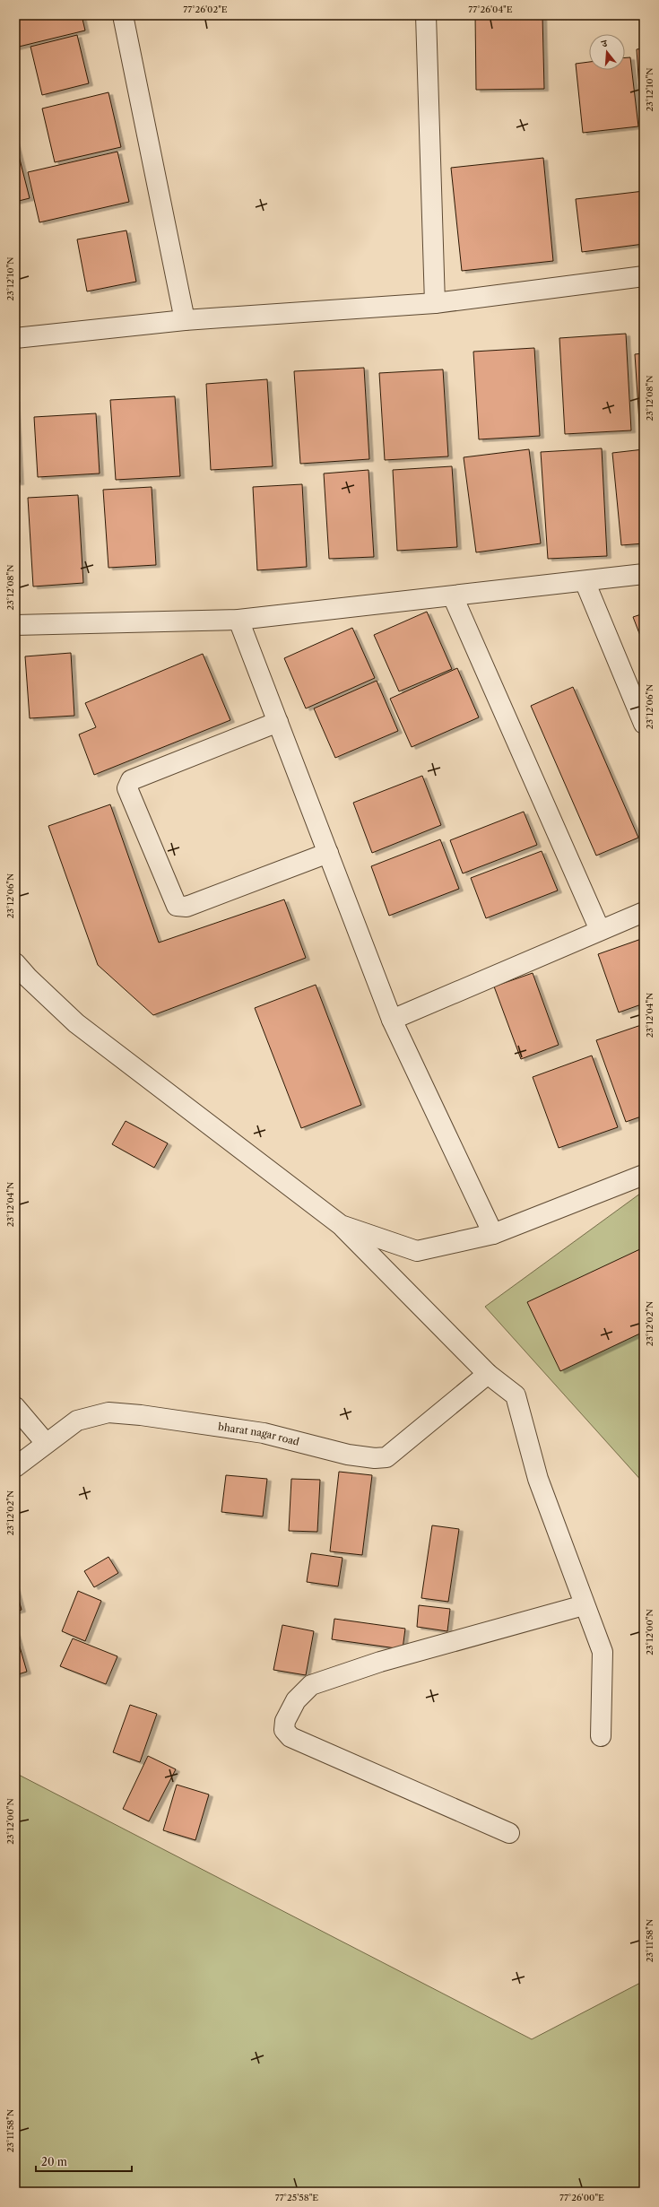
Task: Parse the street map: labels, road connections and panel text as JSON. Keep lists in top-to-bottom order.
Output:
{
  "streets": {
    "street": ["bharat nagar road"]
  },
  "scale_bar": "20 m",
  "north": "top",
  "coordinates": [
    "77°26'02\"E",
    "77°26'04\"E",
    "23°12'10\"N",
    "23°12'08\"N",
    "23°12'06\"N",
    "23°12'04\"N",
    "23°12'02\"N",
    "23°12'00\"N",
    "23°11'58\"N",
    "77°25'58\"E",
    "77°26'00\"E"
  ]
}
